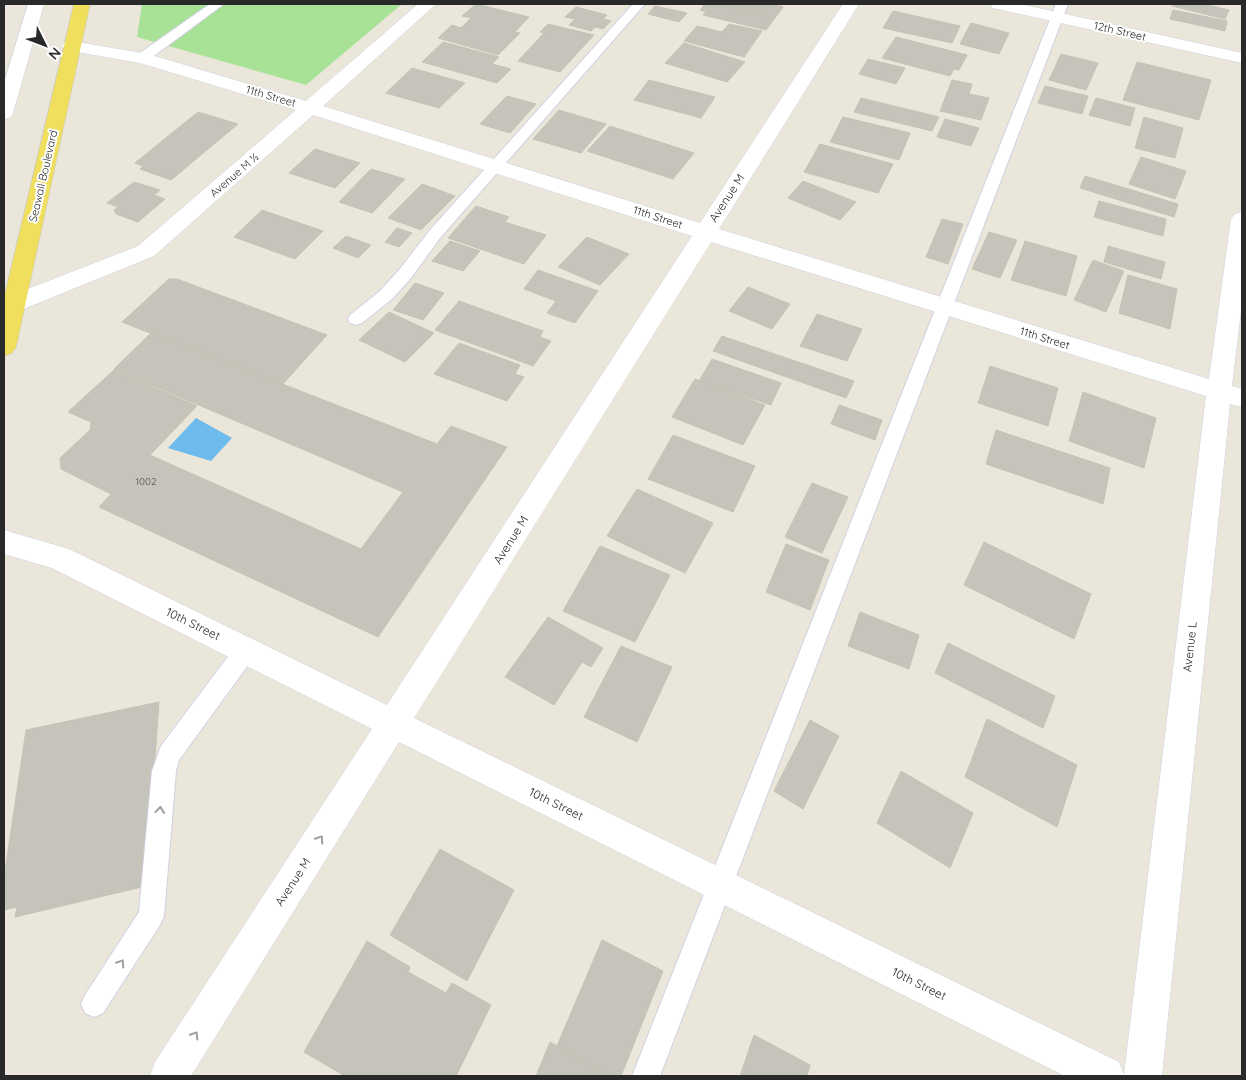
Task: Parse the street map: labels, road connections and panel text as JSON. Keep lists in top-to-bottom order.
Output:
{
  "streets": {
    "main road": ["Seawall Boulevard"],
    "street": [
      "12th Street",
      "11th Street",
      "Avenue M ½",
      "Avenue M",
      "10th Street",
      "Avenue L"
    ]
  },
  "crossings": [
    ["11th Street", "Avenue M ½"],
    ["11th Street", "Seawall Boulevard"],
    ["11th Street", "Avenue M"],
    ["11th Street", "Avenue L"],
    ["Avenue M ½", "Seawall Boulevard"],
    ["Avenue M", "10th Street"]
  ],
  "house_numbers": ["1002"],
  "north": "bottom right"
}
